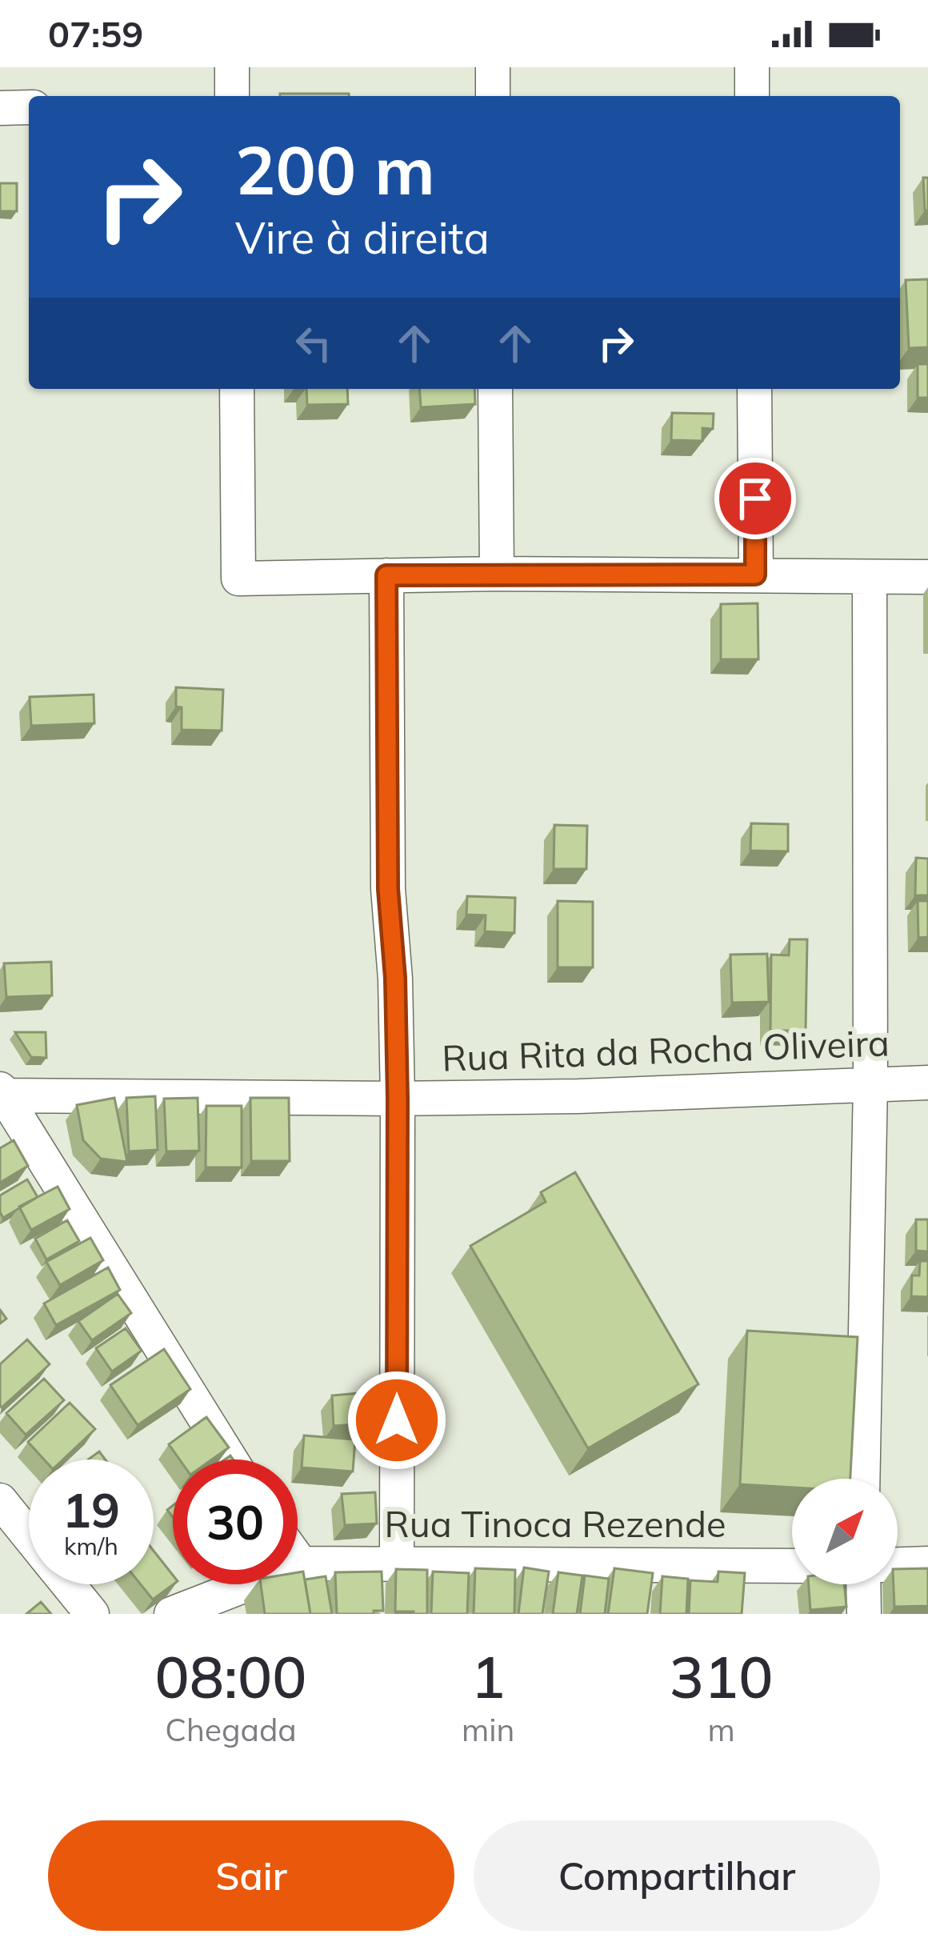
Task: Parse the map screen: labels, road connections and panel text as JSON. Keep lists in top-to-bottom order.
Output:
{
  "streets": {
    "street": ["Rua Rita da Rocha Oliveira", "Rua Tinoca Rezende"]
  },
  "north": "top right",
  "page": {
    "status": "07:59",
    "turn": ["200 m", "Vire à direita"],
    "speed": "19 km/h",
    "limit": "30",
    "eta": [
      "08:00",
      "Chegada",
      "1",
      "min",
      "310",
      "m"
    ],
    "buttons": ["Sair", "Compartilhar"]
  }
}
